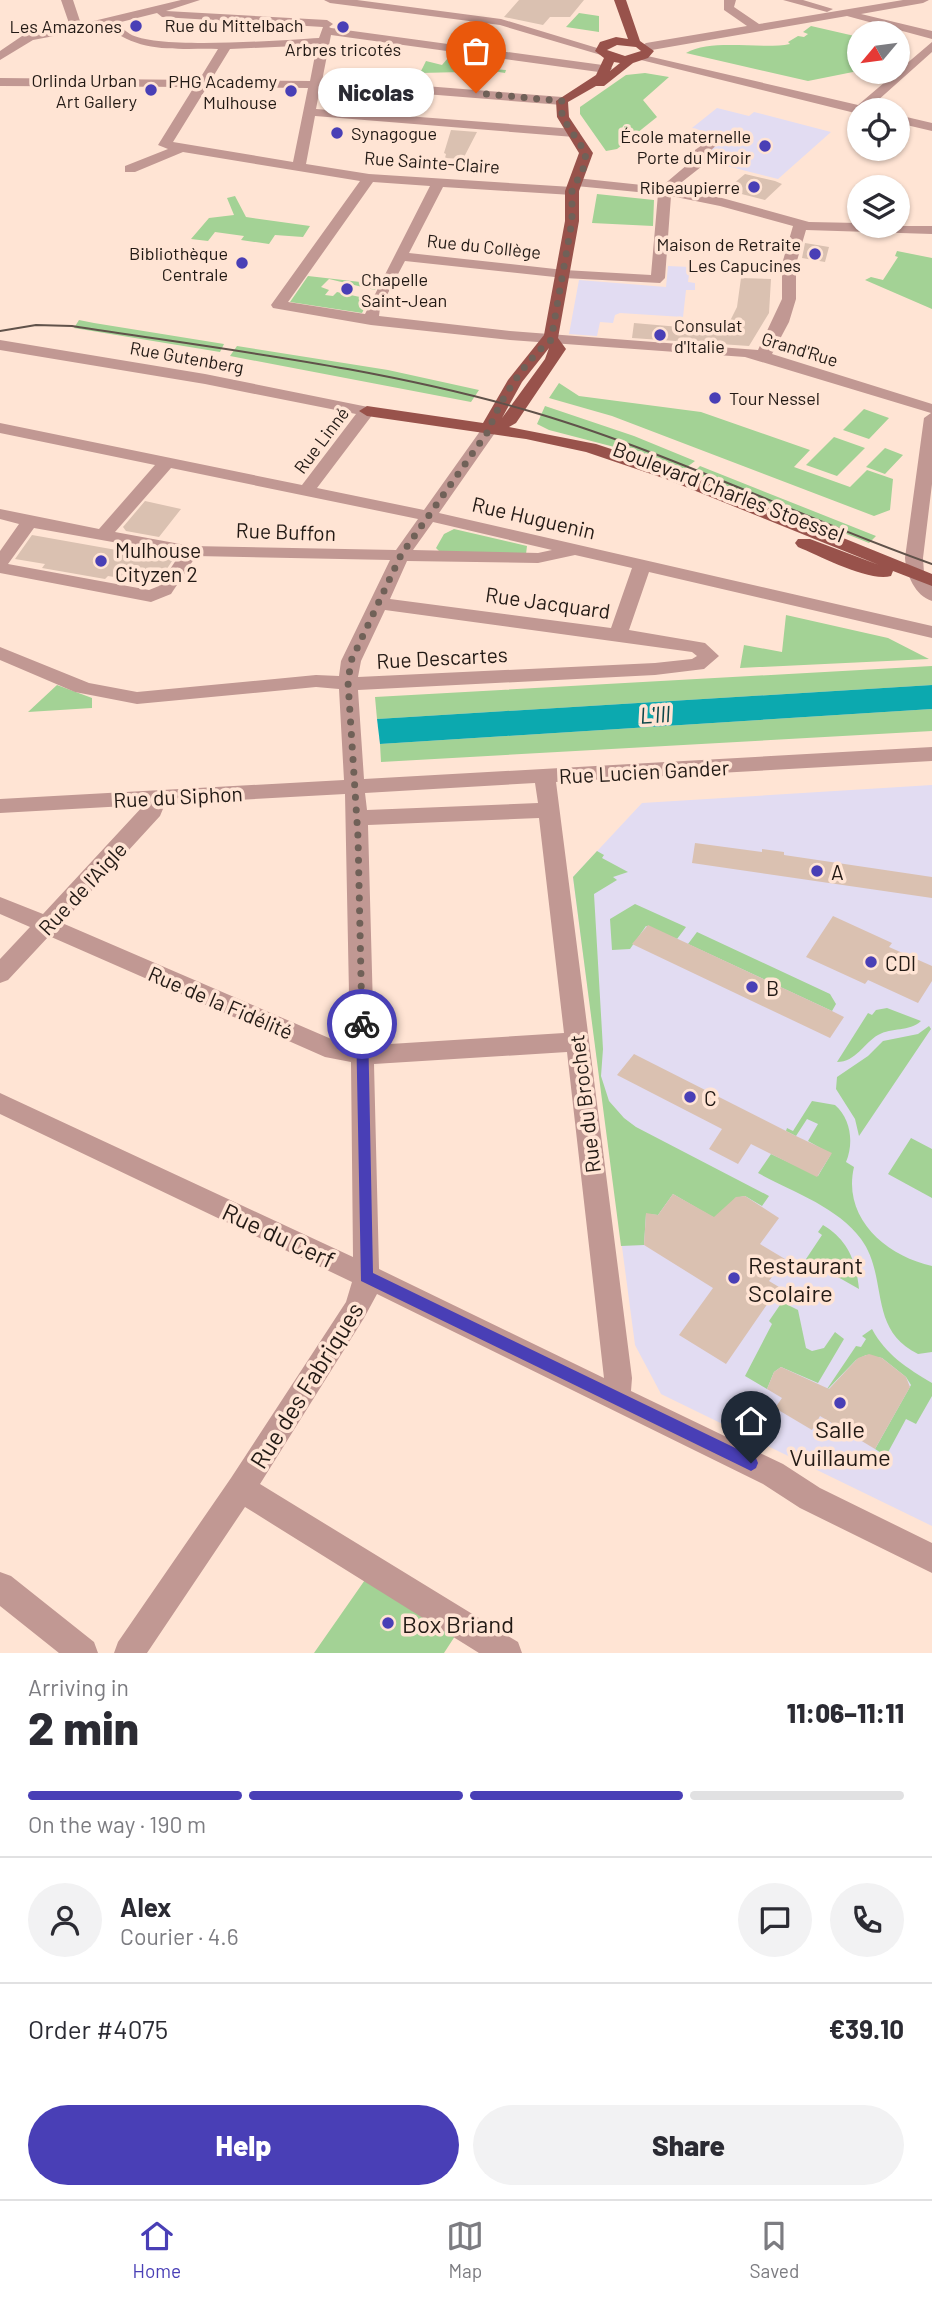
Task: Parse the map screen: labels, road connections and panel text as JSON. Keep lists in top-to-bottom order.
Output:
{
  "streets": {
    "main road": ["Boulevard Charles Stoessel"],
    "street": [
      "Rue du Mittelbach",
      "Rue Sainte-Claire",
      "Rue du Collège",
      "Grand'Rue",
      "Rue Gutenberg",
      "Rue Linné",
      "Rue Huguenin",
      "Rue Buffon",
      "Rue Jacquard",
      "Rue Descartes",
      "Rue Lucien Gander",
      "Rue du Siphon",
      "Rue de l'Aigle",
      "Rue de la Fidélité",
      "Rue du Brochet",
      "Rue du Cerf",
      "Rue des Fabriques"
    ]
  },
  "crossings": [
    ["Rue Sainte-Claire", "Rue du Collège"],
    ["Rue Sainte-Claire", "Grand'Rue"],
    ["Rue Gutenberg", "Rue Linné"],
    ["Rue Gutenberg", "Boulevard Charles Stoessel"],
    ["Rue Linné", "Boulevard Charles Stoessel"],
    ["Rue Linné", "Rue Huguenin"],
    ["Boulevard Charles Stoessel", "Rue des Fabriques"],
    ["Rue Huguenin", "Rue Buffon"],
    ["Rue Huguenin", "Rue des Fabriques"],
    ["Rue Buffon", "Rue des Fabriques"],
    ["Rue Jacquard", "Rue Descartes"],
    ["Rue Jacquard", "Rue des Fabriques"],
    ["Rue Descartes", "Rue des Fabriques"],
    ["Rue Lucien Gander", "Rue du Siphon"],
    ["Rue Lucien Gander", "Rue du Brochet"],
    ["Rue Lucien Gander", "Rue des Fabriques"],
    ["Rue du Siphon", "Rue de l'Aigle"],
    ["Rue du Siphon", "Rue des Fabriques"],
    ["Rue de l'Aigle", "Rue de la Fidélité"],
    ["Rue de la Fidélité", "Rue du Brochet"],
    ["Rue de la Fidélité", "Rue des Fabriques"],
    ["Rue du Brochet", "Rue du Cerf"],
    ["Rue du Cerf", "Rue des Fabriques"]
  ],
  "water": ["L'Ill"],
  "places": [
    "Les Amazones",
    "Arbres tricotés",
    "Orlinda Urban Art Gallery",
    "PHG Academy Mulhouse",
    "Nicolas",
    "Synagogue",
    "École maternelle Porte du Miroir",
    "Ribeaupierre",
    "Maison de Retraite Les Capucines",
    "Bibliothèque Centrale",
    "Chapelle Saint-Jean",
    "Consulat d'Italie",
    "Tour Nessel",
    "Mulhouse Cityzen 2",
    "A",
    "CDI",
    "B",
    "C",
    "Restaurant Scolaire",
    "Salle Vuillaume",
    "Box Briand"
  ],
  "north": "bottom left",
  "page": {
    "bubble": "Nicolas",
    "heading": ["2 min", "Arriving in", "11:06–11:11"],
    "panel": [
      "Alex",
      "Courier · 4.6",
      "Order #4075",
      "€39.10"
    ],
    "bar": "On the way · 190 m",
    "buttons": ["Help", "Share"],
    "tabs": ["Home", "Map", "Saved"]
  }
}
